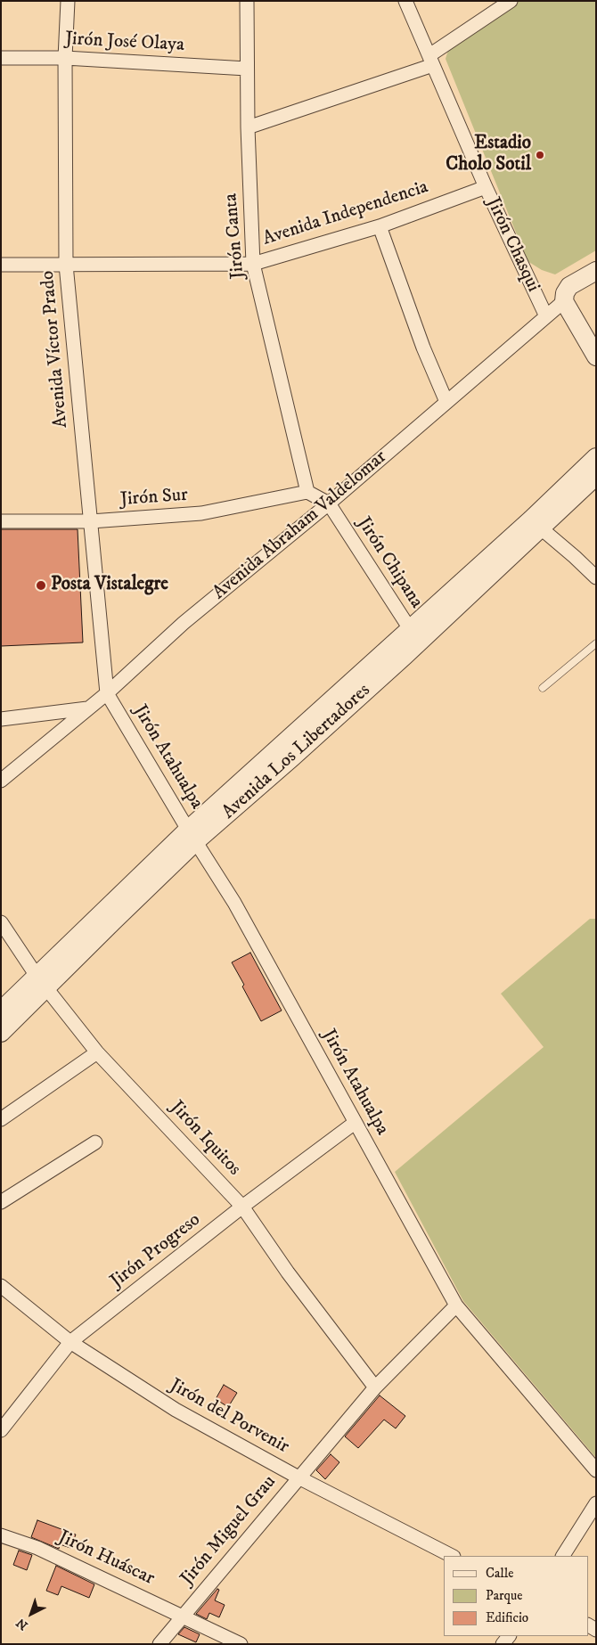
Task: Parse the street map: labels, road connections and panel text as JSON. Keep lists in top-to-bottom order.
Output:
{
  "streets": {
    "street": [
      "Jirón José Olaya",
      "Avenida Independencia",
      "Jirón Canta",
      "Jirón Chasqui",
      "Avenida Víctor Prado",
      "Jirón Sur",
      "Avenida Abraham Valdelomar",
      "Jirón Chipana",
      "Avenida Los Libertadores",
      "Jirón Atahualpa",
      "Jirón Iquitos",
      "Jirón Progreso",
      "Jirón del Porvenir",
      "Jirón Miguel Grau",
      "Jirón Huáscar"
    ]
  },
  "crossings": [
    ["Jirón José Olaya", "Jirón Canta"],
    ["Jirón José Olaya", "Avenida Víctor Prado"],
    ["Avenida Independencia", "Jirón Canta"],
    ["Avenida Independencia", "Jirón Chasqui"],
    ["Avenida Independencia", "Avenida Víctor Prado"],
    ["Jirón Canta", "Jirón Sur"],
    ["Jirón Chasqui", "Avenida Abraham Valdelomar"],
    ["Avenida Víctor Prado", "Jirón Sur"],
    ["Avenida Víctor Prado", "Avenida Abraham Valdelomar"],
    ["Avenida Víctor Prado", "Jirón Atahualpa"],
    ["Avenida Abraham Valdelomar", "Jirón Chipana"],
    ["Avenida Abraham Valdelomar", "Jirón Atahualpa"],
    ["Jirón Chipana", "Avenida Los Libertadores"],
    ["Avenida Los Libertadores", "Jirón Atahualpa"],
    ["Avenida Los Libertadores", "Jirón Iquitos"],
    ["Jirón Atahualpa", "Jirón Progreso"],
    ["Jirón Atahualpa", "Jirón Miguel Grau"],
    ["Jirón Iquitos", "Jirón Progreso"],
    ["Jirón Iquitos", "Jirón Miguel Grau"],
    ["Jirón Progreso", "Jirón del Porvenir"],
    ["Jirón del Porvenir", "Jirón Miguel Grau"],
    ["Jirón Miguel Grau", "Jirón Huáscar"]
  ],
  "places": ["Estadio Cholo Sotil", "Posta Vistalegre"],
  "legend": ["Calle", "Parque", "Edificio"],
  "north": "bottom left"
}
